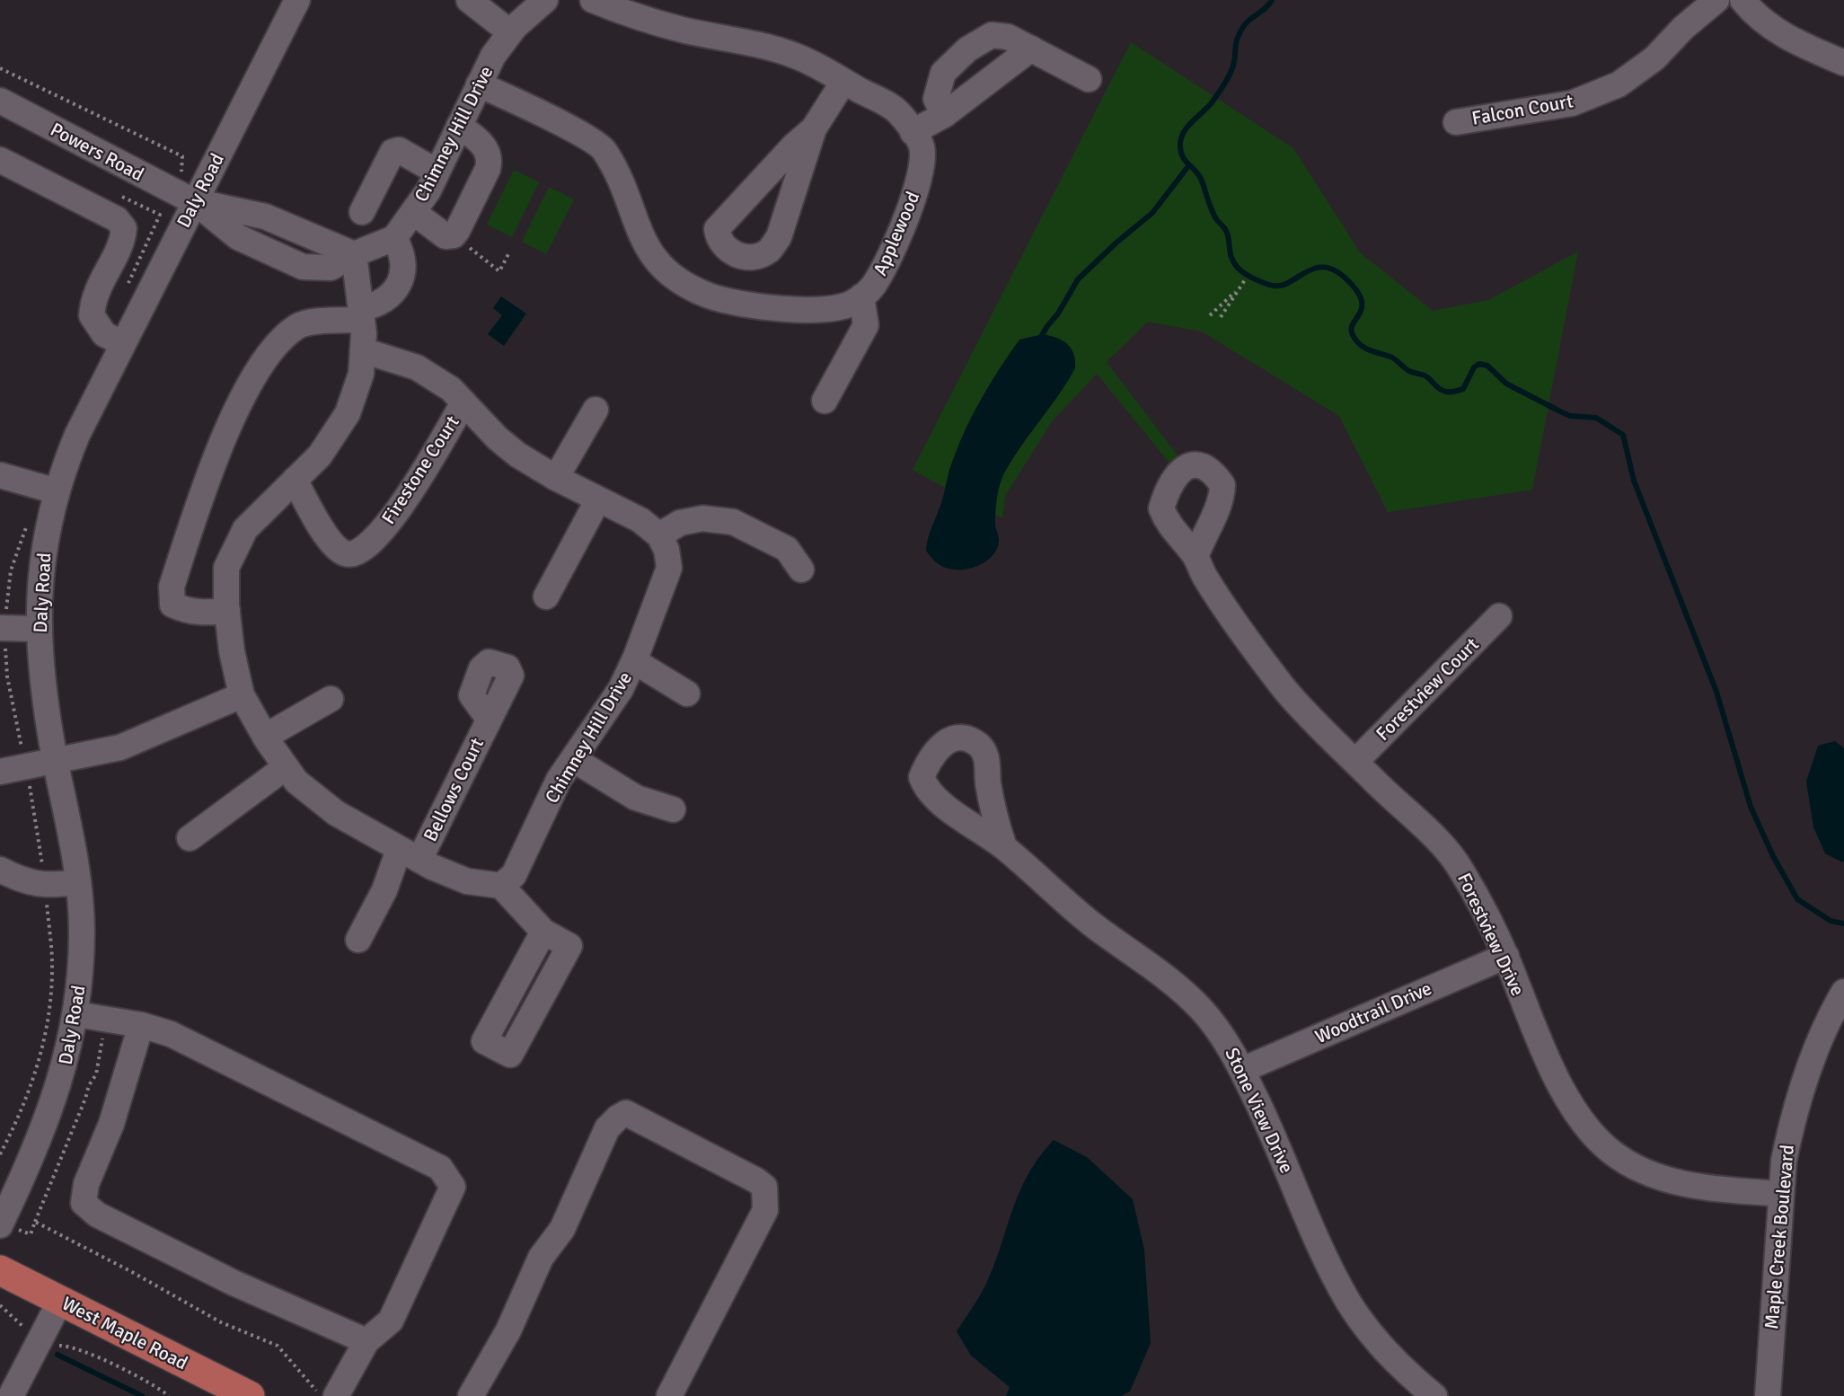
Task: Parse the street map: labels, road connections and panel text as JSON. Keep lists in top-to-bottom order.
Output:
{
  "streets": {
    "main road": ["West Maple Road"],
    "street": [
      "Falcon Court",
      "Chimney Hill Drive",
      "Powers Road",
      "Daly Road",
      "Applewood",
      "Firestone Court",
      "Forestview Court",
      "Bellows Court",
      "Forestview Drive",
      "Woodtrail Drive",
      "Stone View Drive",
      "Maple Creek Boulevard"
    ]
  },
  "crossings": [
    ["Chimney Hill Drive", "Applewood"],
    ["Powers Road", "Daly Road"],
    ["Forestview Court", "Forestview Drive"],
    ["Forestview Drive", "Woodtrail Drive"],
    ["Forestview Drive", "Maple Creek Boulevard"],
    ["Woodtrail Drive", "Stone View Drive"]
  ]
}
